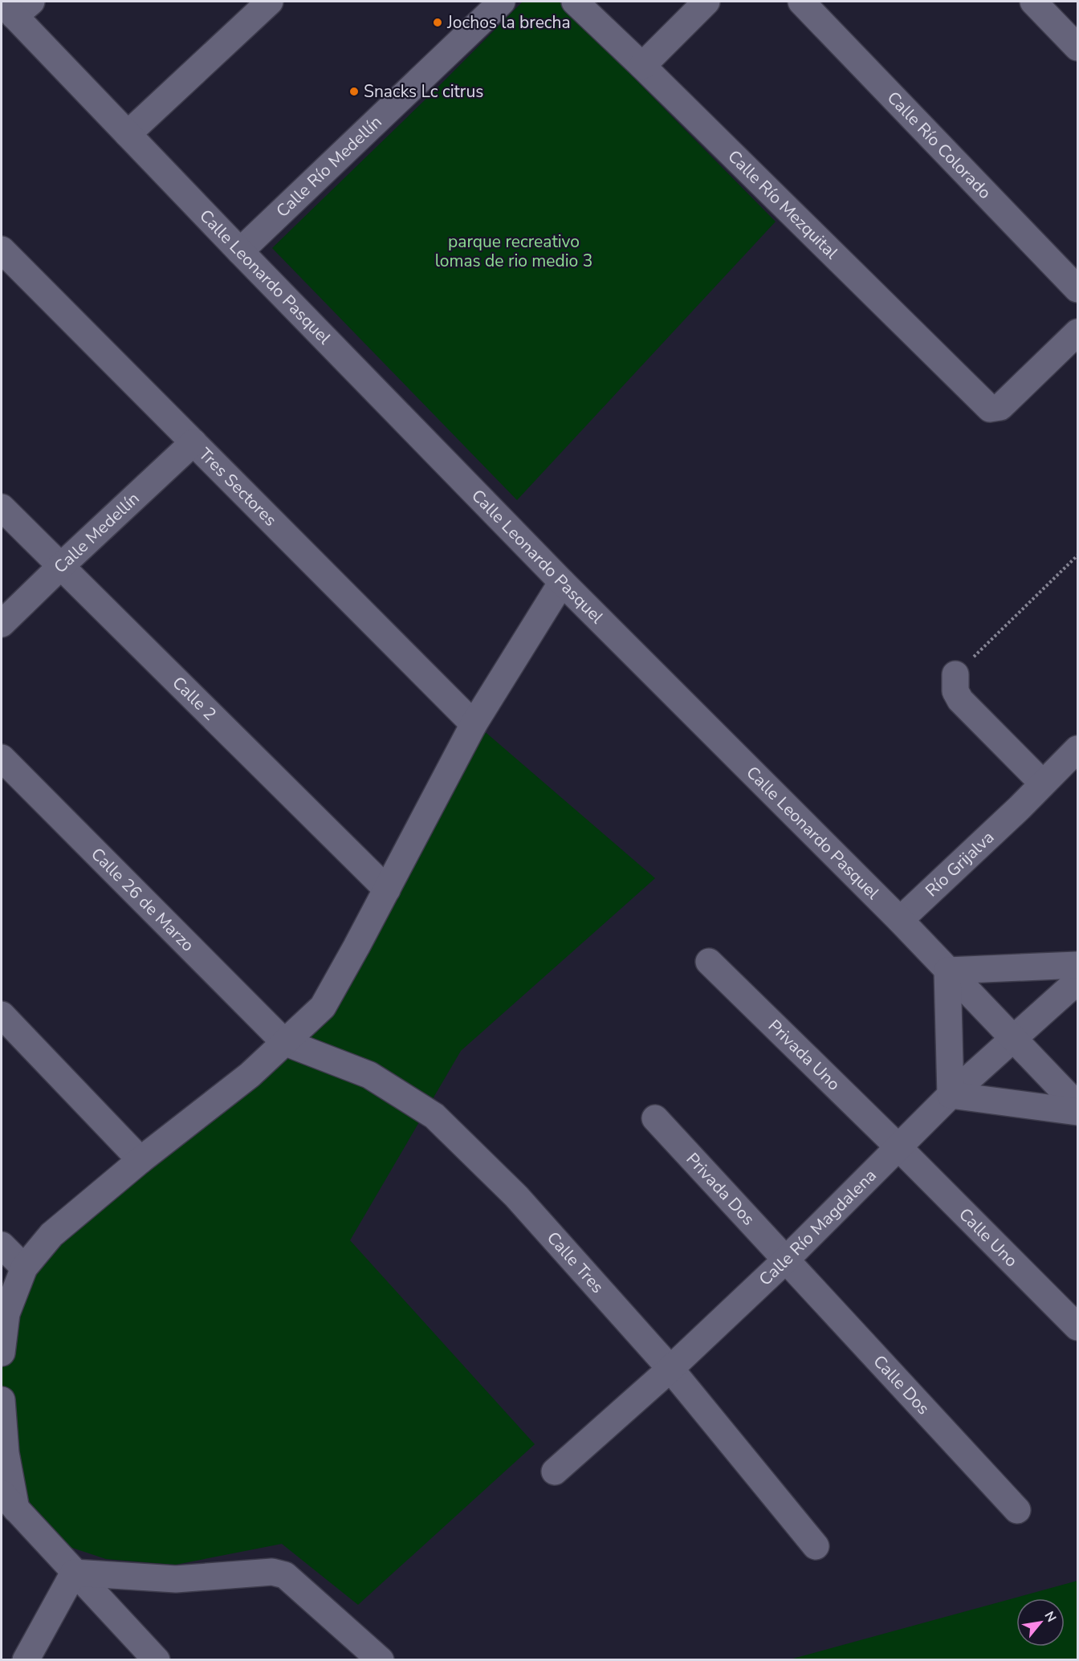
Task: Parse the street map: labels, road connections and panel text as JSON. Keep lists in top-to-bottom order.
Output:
{
  "streets": {
    "street": [
      "Calle Río Colorado",
      "Calle Río Medellín",
      "Calle Río Mezquital",
      "Calle Leonardo Pasquel",
      "Tres Sectores",
      "Calle Medellín",
      "Calle 2",
      "Río Grijalva",
      "Calle 26 de Marzo",
      "Privada Uno",
      "Privada Dos",
      "Calle Río Magdalena",
      "Calle Uno",
      "Calle Tres",
      "Calle Dos"
    ]
  },
  "crossings": [
    ["Calle Río Medellín", "Calle Leonardo Pasquel"],
    ["Calle Leonardo Pasquel", "Río Grijalva"],
    ["Calle Leonardo Pasquel", "Calle Río Magdalena"],
    ["Tres Sectores", "Calle Medellín"],
    ["Calle Medellín", "Calle 2"],
    ["Calle 26 de Marzo", "Calle Tres"],
    ["Privada Uno", "Calle Río Magdalena"],
    ["Privada Uno", "Calle Uno"],
    ["Privada Dos", "Calle Río Magdalena"],
    ["Privada Dos", "Calle Dos"],
    ["Calle Río Magdalena", "Calle Uno"],
    ["Calle Río Magdalena", "Calle Tres"],
    ["Calle Río Magdalena", "Calle Dos"]
  ],
  "parks": ["parque recreativo lomas de rio medio 3"],
  "places": ["Jochos la brecha", "Snacks Lc citrus"],
  "north": "top right"
}
